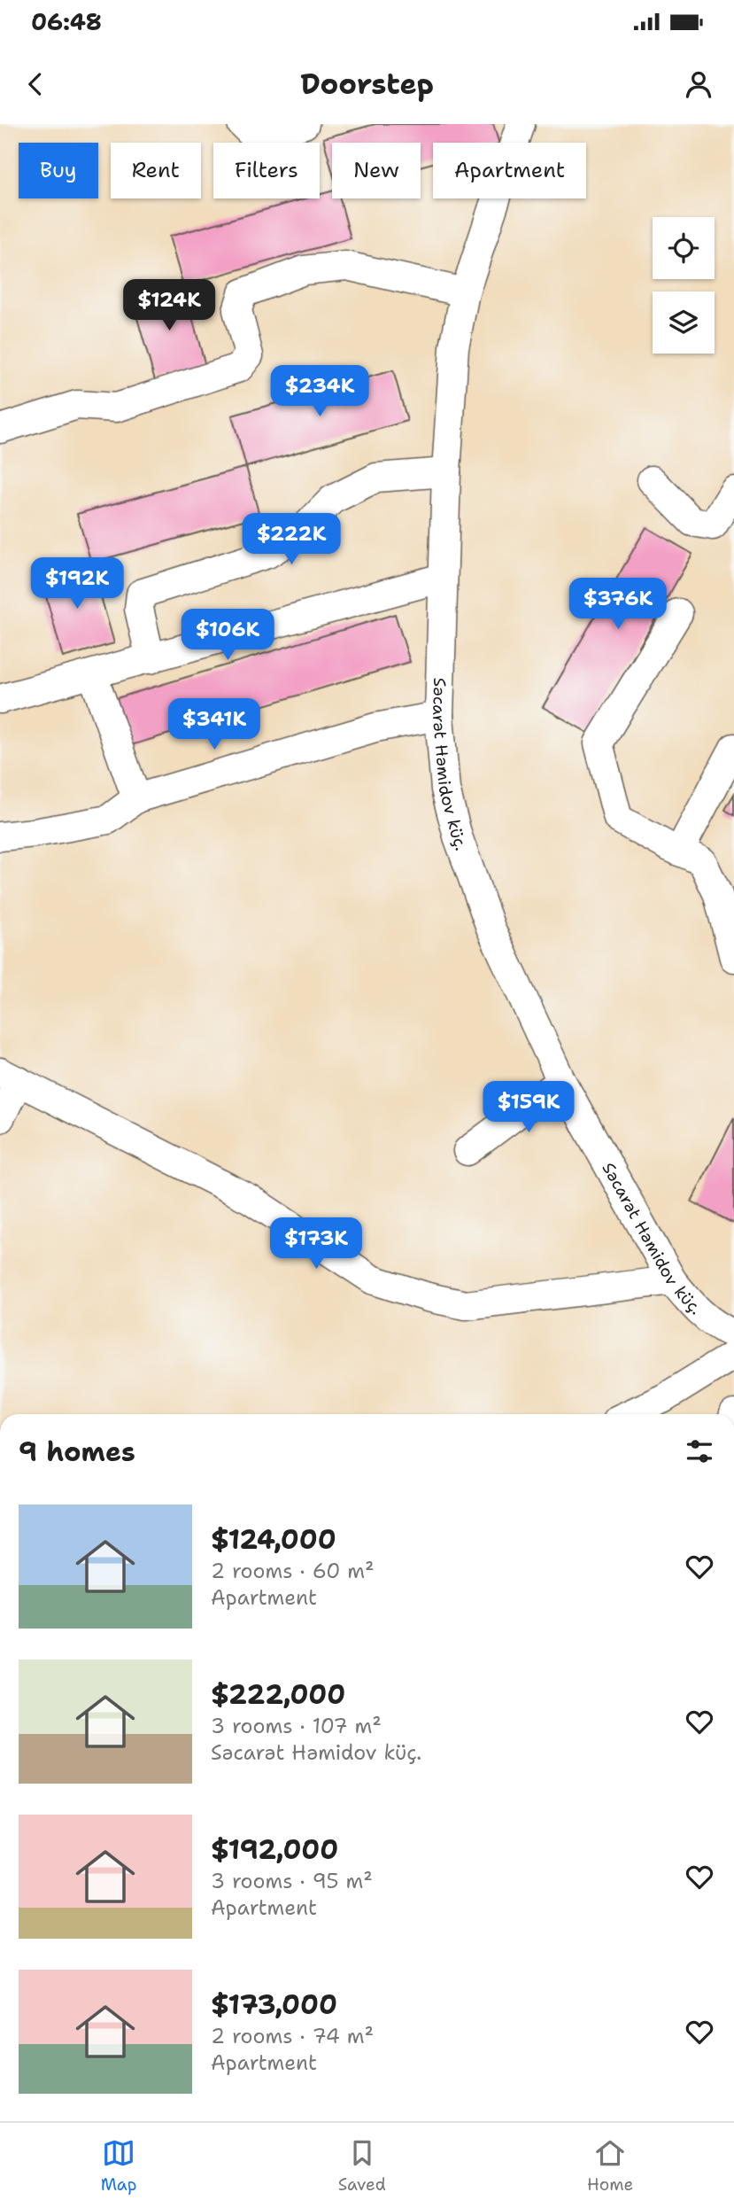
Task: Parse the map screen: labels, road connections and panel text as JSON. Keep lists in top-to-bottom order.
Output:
{
  "streets": {
    "street": ["Səcarət Həmidov küç."]
  },
  "page": {
    "status": "06:48",
    "header": "Doorstep",
    "chip": [
      "Buy",
      "Rent",
      "Filters",
      "New",
      "Apartment"
    ],
    "price": [
      "$124K",
      "$234K",
      "$222K",
      "$192K",
      "$376K",
      "$106K",
      "$341K",
      "$159K",
      "$173K"
    ],
    "heading": "9 homes",
    "list": [
      {
        "name": "$124,000",
        "note": "2 rooms · 60 m² · Apartment"
      },
      {
        "name": "$222,000",
        "note": "3 rooms · 107 m² · Səcarət Həmidov küç."
      },
      {
        "name": "$192,000",
        "note": "3 rooms · 95 m² · Apartment"
      },
      {
        "name": "$173,000",
        "note": "2 rooms · 74 m² · Apartment"
      }
    ],
    "tabs": ["Map", "Saved", "Home"]
  }
}
